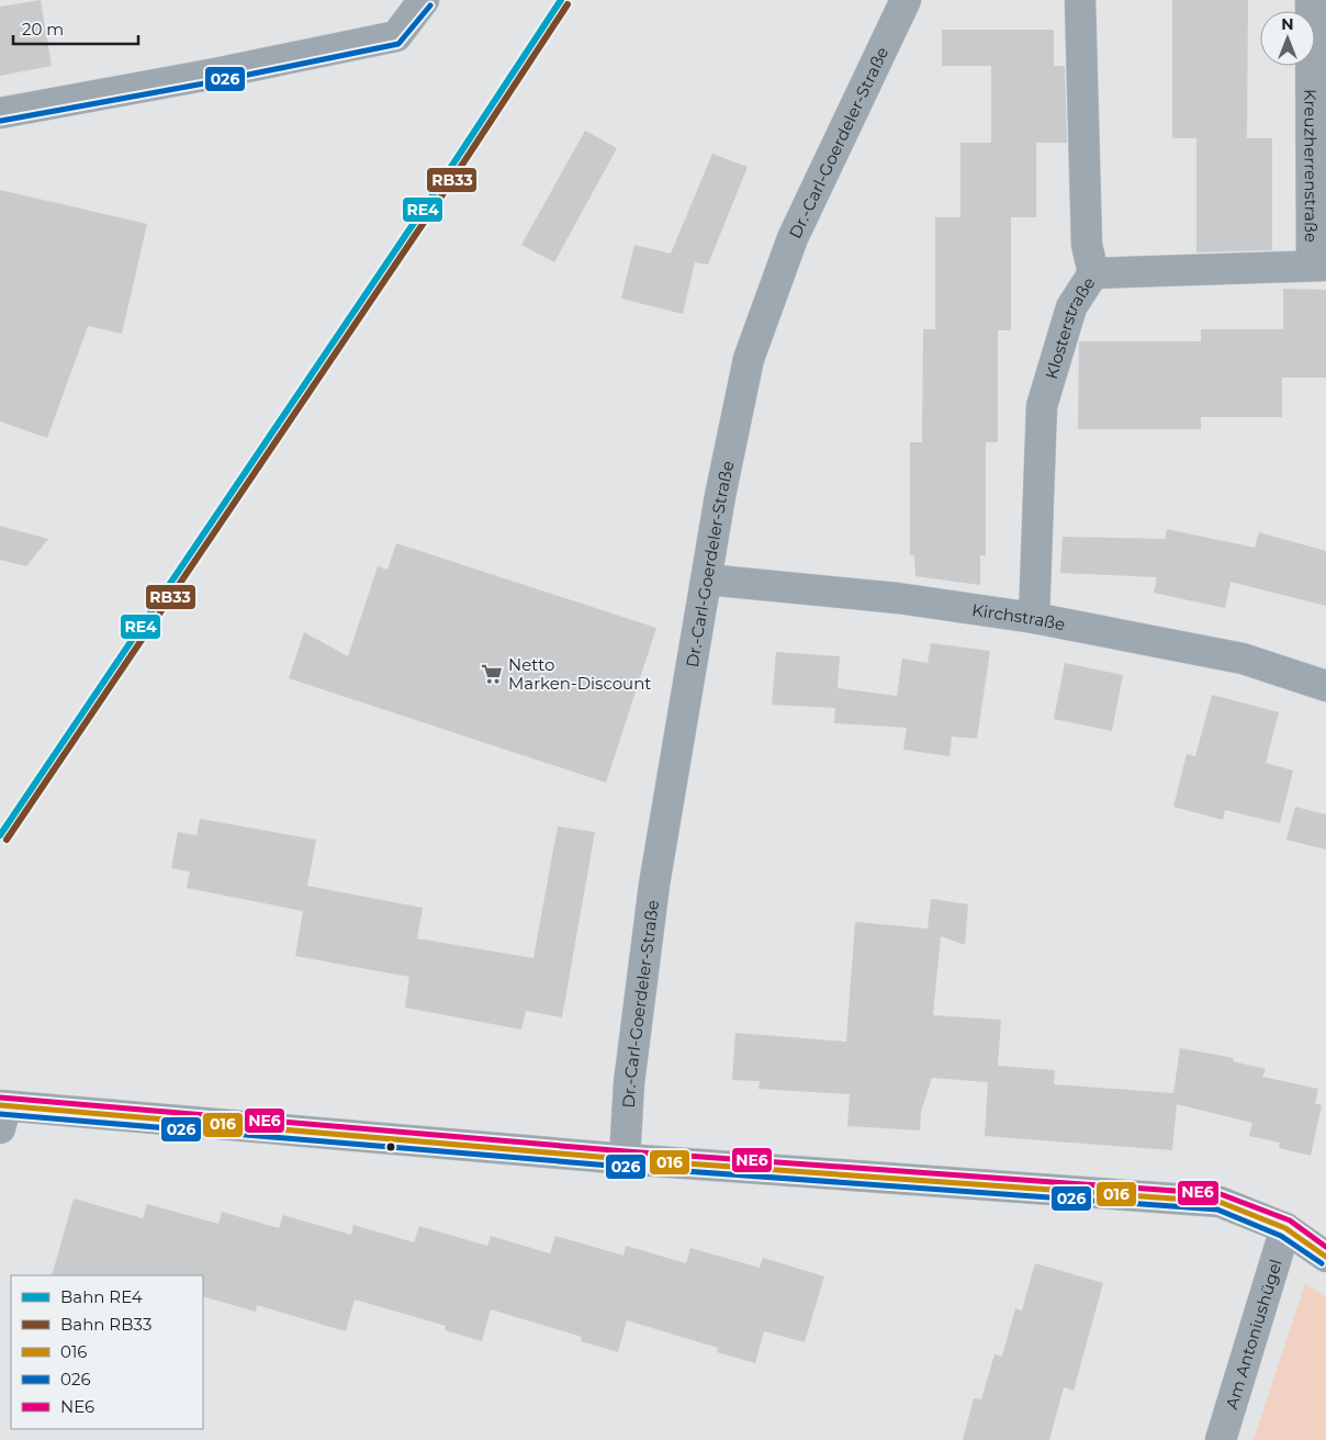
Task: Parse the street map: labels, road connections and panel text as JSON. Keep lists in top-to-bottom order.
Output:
{
  "streets": {
    "street": [
      "Dr.-Carl-Goerdeler-Straße",
      "Kreuzherrenstraße",
      "Klosterstraße",
      "Kirchstraße",
      "Am Antoniushügel"
    ]
  },
  "crossings": [
    ["Dr.-Carl-Goerdeler-Straße", "Kirchstraße"],
    ["Kreuzherrenstraße", "Klosterstraße"],
    ["Klosterstraße", "Kirchstraße"]
  ],
  "places": {
    "supermarket": ["Netto Marken-Discount"]
  },
  "lines": [
    "rail line RE4",
    "rail line RB33",
    "transit line 026",
    "transit line NE6",
    "transit line 016"
  ],
  "legend": [
    "Bahn RE4",
    "Bahn RB33",
    "016",
    "026",
    "NE6"
  ],
  "scale_bar": "20 m",
  "north": "top"
}
